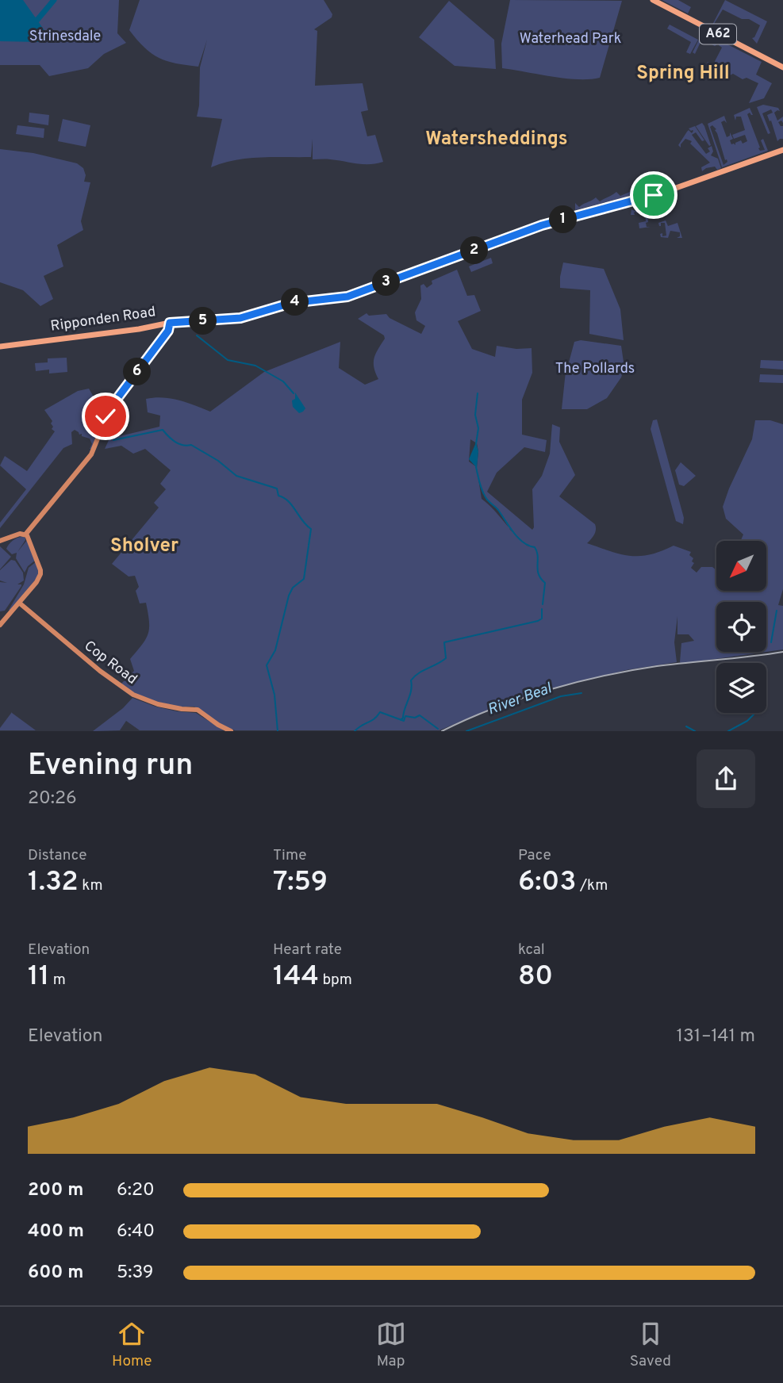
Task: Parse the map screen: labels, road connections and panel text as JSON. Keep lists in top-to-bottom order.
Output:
{
  "streets": {
    "main road": ["A62", "Ripponden Road"],
    "street": ["Cop Road"]
  },
  "districts": ["Spring Hill", "Watersheddings", "Sholver"],
  "water": ["River Beal"],
  "parks": ["Strinesdale", "Waterhead Park", "The Pollards"],
  "north": "bottom left",
  "page": {
    "pins": [
      "1",
      "2",
      "3",
      "4",
      "5",
      "6"
    ],
    "heading": ["Evening run", "20:26"],
    "stats": [
      ["Distance", "1.32 km"],
      ["Time", "7:59"],
      ["Pace", "6:03 /km"],
      ["Elevation", "11 m"],
      ["Heart rate", "144 bpm"],
      ["kcal", "80"]
    ],
    "chart": ["Elevation", "131–141 m"],
    "list": [
      {
        "name": "200 m",
        "note": "6:20"
      },
      {
        "name": "400 m",
        "note": "6:40"
      },
      {
        "name": "600 m",
        "note": "5:39"
      }
    ],
    "tabs": ["Home", "Map", "Saved"]
  }
}
